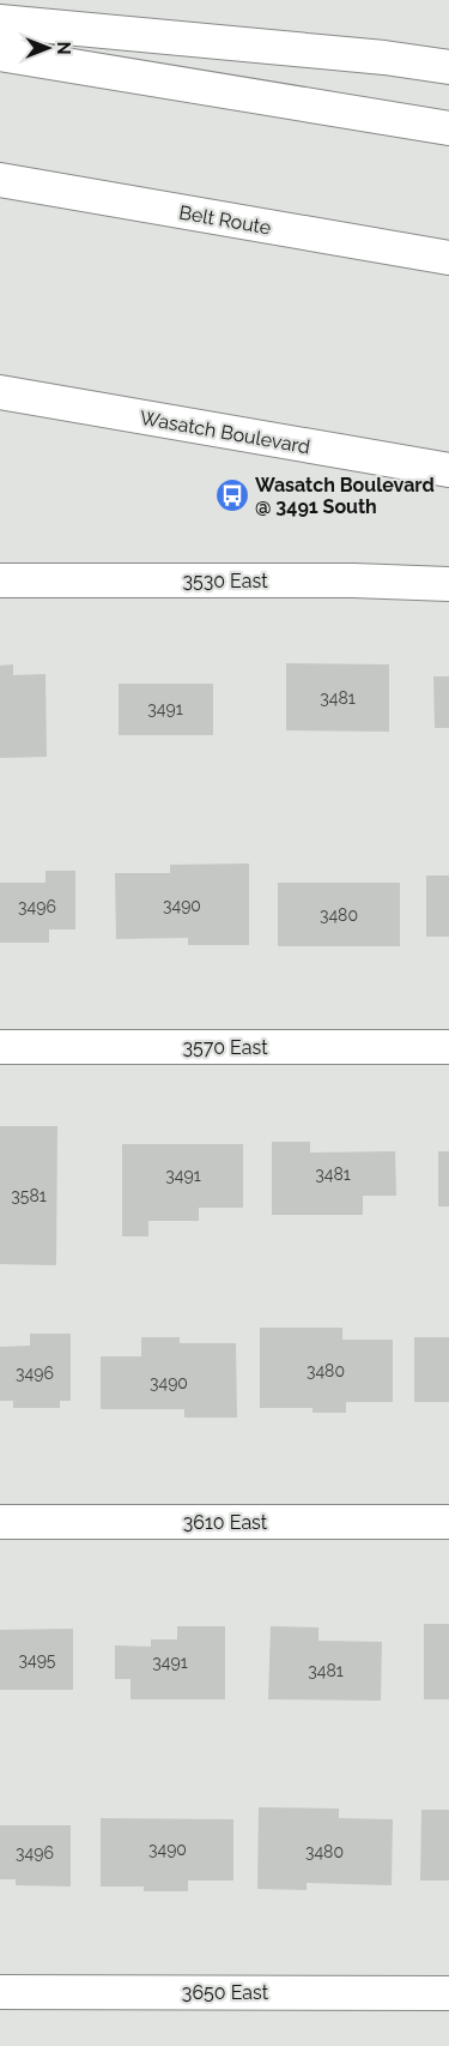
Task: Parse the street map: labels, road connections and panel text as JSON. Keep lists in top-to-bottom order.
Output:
{
  "streets": {
    "main road": [
      "Belt Route",
      "Wasatch Boulevard",
      "3530 East",
      "3570 East",
      "3610 East",
      "3650 East"
    ]
  },
  "places": {
    "bus stop": ["Wasatch Boulevard @ 3491 South"]
  },
  "house_numbers": [
    "3481",
    "3491",
    "3490",
    "3496",
    "3480",
    "3481",
    "3491",
    "3581",
    "3480",
    "3496",
    "3490",
    "3495",
    "3491",
    "3481",
    "3490",
    "3480",
    "3496"
  ],
  "north": "right"
}
